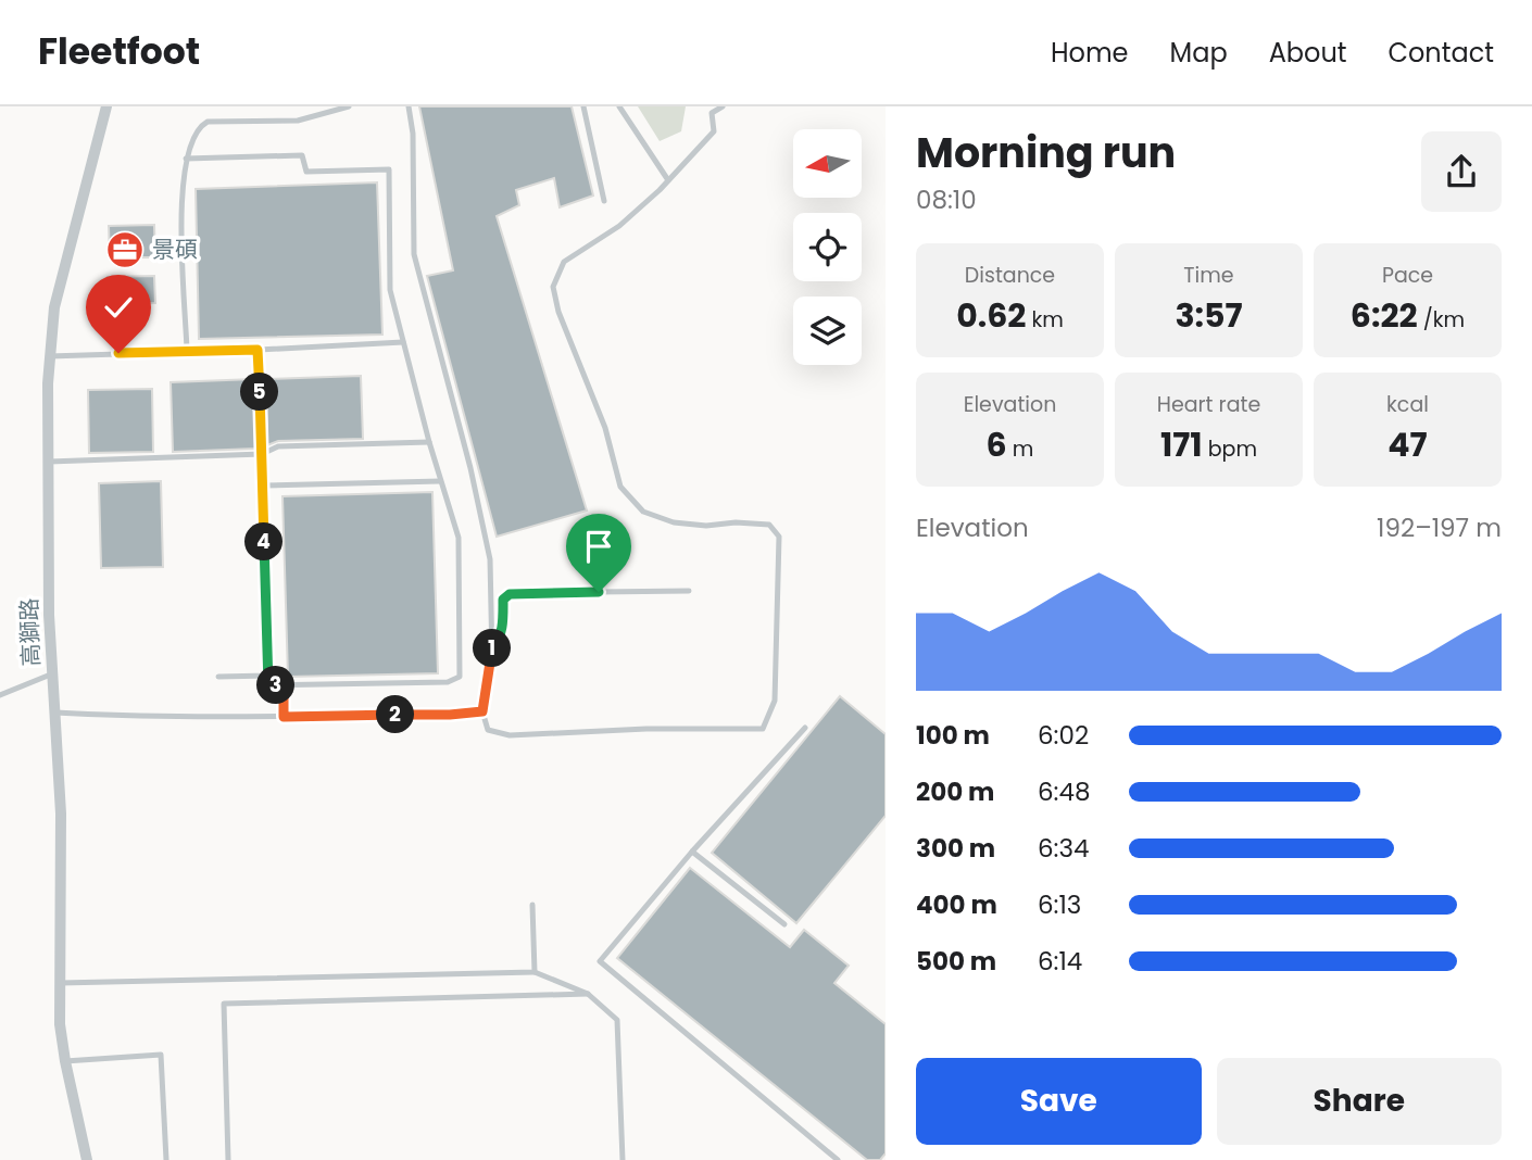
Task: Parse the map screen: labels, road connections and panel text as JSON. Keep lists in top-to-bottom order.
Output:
{
  "streets": {
    "street": ["高獅路"]
  },
  "places": {
    "office": ["景碩"]
  },
  "north": "left",
  "page": {
    "header": "Fleetfoot",
    "nav": [
      "Home",
      "Map",
      "About",
      "Contact"
    ],
    "heading": ["Morning run", "08:10"],
    "stats": [
      ["Distance", "0.62 km"],
      ["Time", "3:57"],
      ["Pace", "6:22 /km"],
      ["Elevation", "6 m"],
      ["Heart rate", "171 bpm"],
      ["kcal", "47"]
    ],
    "pins": [
      "5",
      "4",
      "1",
      "3",
      "2"
    ],
    "chart": ["Elevation", "192–197 m"],
    "list": [
      {
        "name": "100 m",
        "note": "6:02"
      },
      {
        "name": "200 m",
        "note": "6:48"
      },
      {
        "name": "300 m",
        "note": "6:34"
      },
      {
        "name": "400 m",
        "note": "6:13"
      },
      {
        "name": "500 m",
        "note": "6:14"
      }
    ],
    "buttons": ["Save", "Share"]
  }
}
